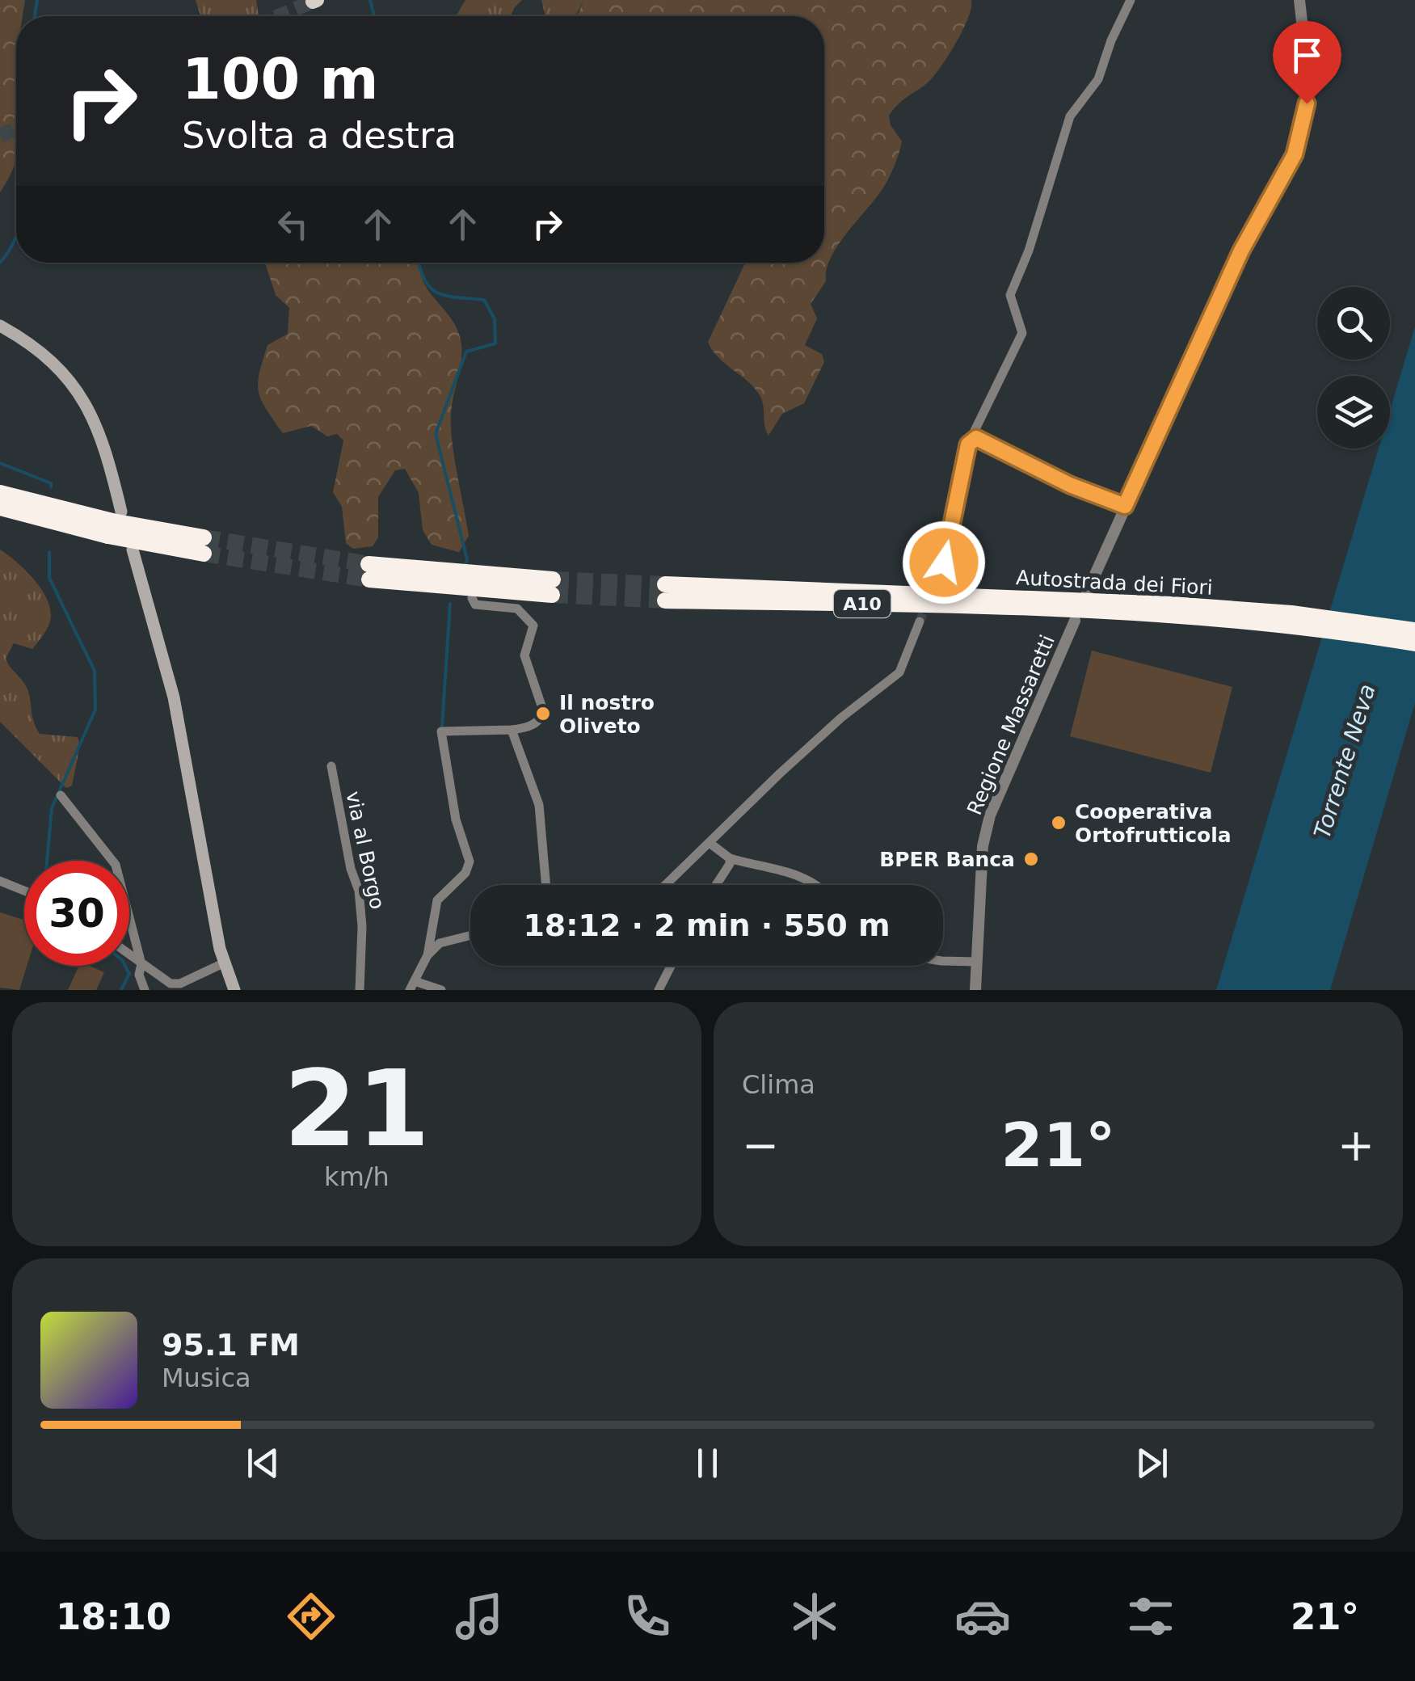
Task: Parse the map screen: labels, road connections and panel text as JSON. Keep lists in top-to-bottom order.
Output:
{
  "streets": {
    "highway": ["Autostrada dei Fiori", "A10"],
    "street": ["Regione Massaretti", "via al Borgo"]
  },
  "water": ["Torrente Neva"],
  "places": ["Il nostro Oliveto", "Cooperativa Ortofrutticola", "BPER Banca"],
  "page": {
    "turn": ["100 m", "Svolta a destra"],
    "limit": "30",
    "trip": "18:12 · 2 min · 550 m",
    "tile": [
      ["21", "km/h"],
      "Clima"
    ],
    "heat": ["−", "21°", "+"],
    "song": ["95.1 FM", "Musica"],
    "tabs": ["18:10", "21°"]
  }
}
